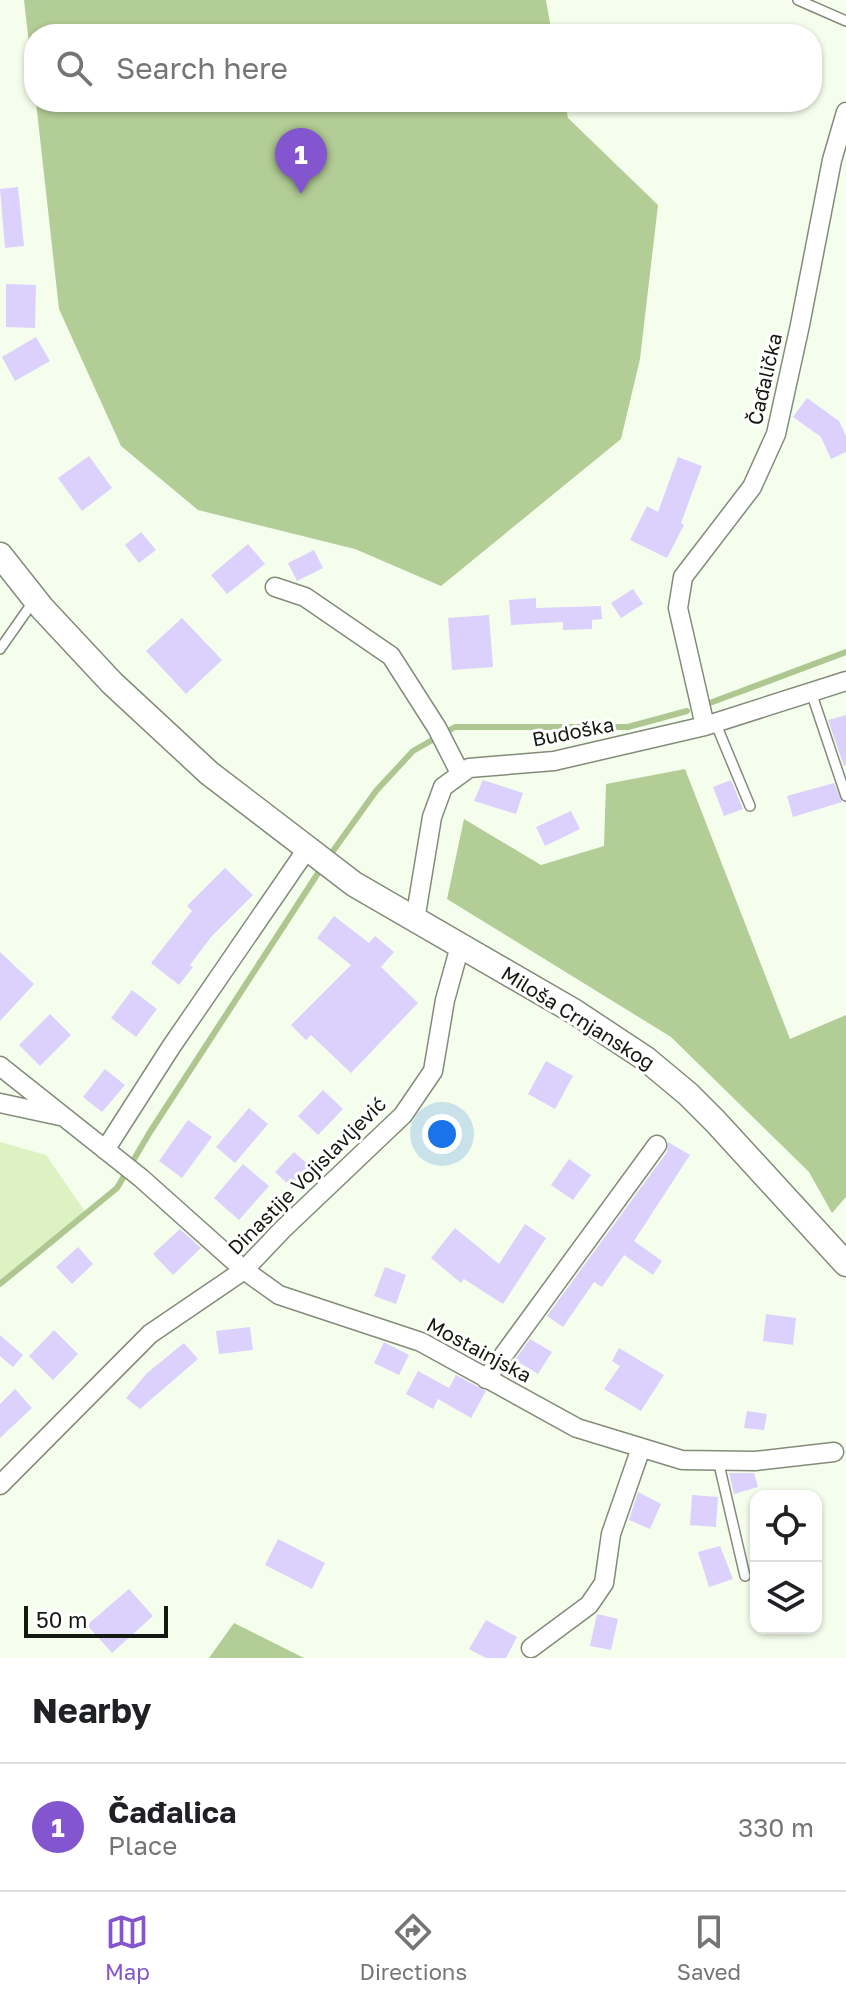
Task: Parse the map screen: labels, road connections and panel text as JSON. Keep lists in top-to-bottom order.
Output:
{
  "streets": {
    "main road": ["Miloša Crnjanskog"],
    "street": [
      "Čađalička",
      "Budoška",
      "Dinastije Vojislavljević",
      "Mostainjska"
    ]
  },
  "crossings": [
    ["Čađalička", "Budoška"],
    ["Miloša Crnjanskog", "Dinastije Vojislavljević"],
    ["Dinastije Vojislavljević", "Mostainjska"]
  ],
  "scale_bar": "50 m",
  "page": {
    "search": "Search here",
    "pins": "1",
    "scale": "50 m",
    "heading": "Nearby",
    "list": [
      {
        "mark": "1",
        "name": "Čađalica",
        "note": "Place",
        "value": "330 m"
      }
    ],
    "nav": ["Map", "Directions", "Saved"]
  }
}
